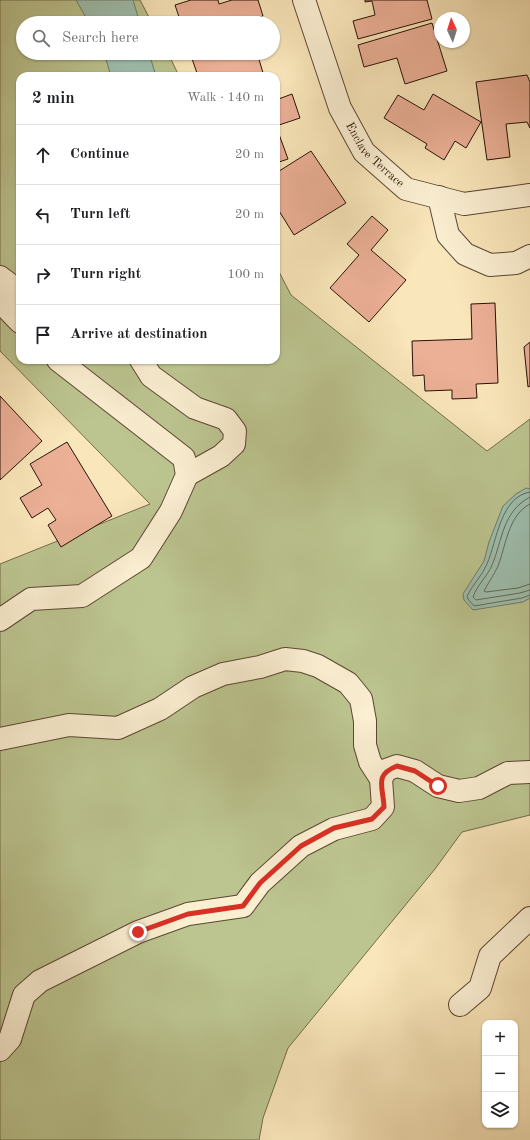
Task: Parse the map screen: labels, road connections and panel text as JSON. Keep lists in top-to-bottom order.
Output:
{
  "streets": {
    "street": ["Enclave Terrace"]
  },
  "north": "top",
  "page": {
    "search": "Search here",
    "heading": ["2 min", "Walk · 140 m"],
    "list": [
      ["Continue", "20 m"],
      ["Turn left", "20 m"],
      ["Turn right", "100 m"],
      "Arrive at destination"
    ],
    "map_buttons": ["+", "−"]
  }
}
